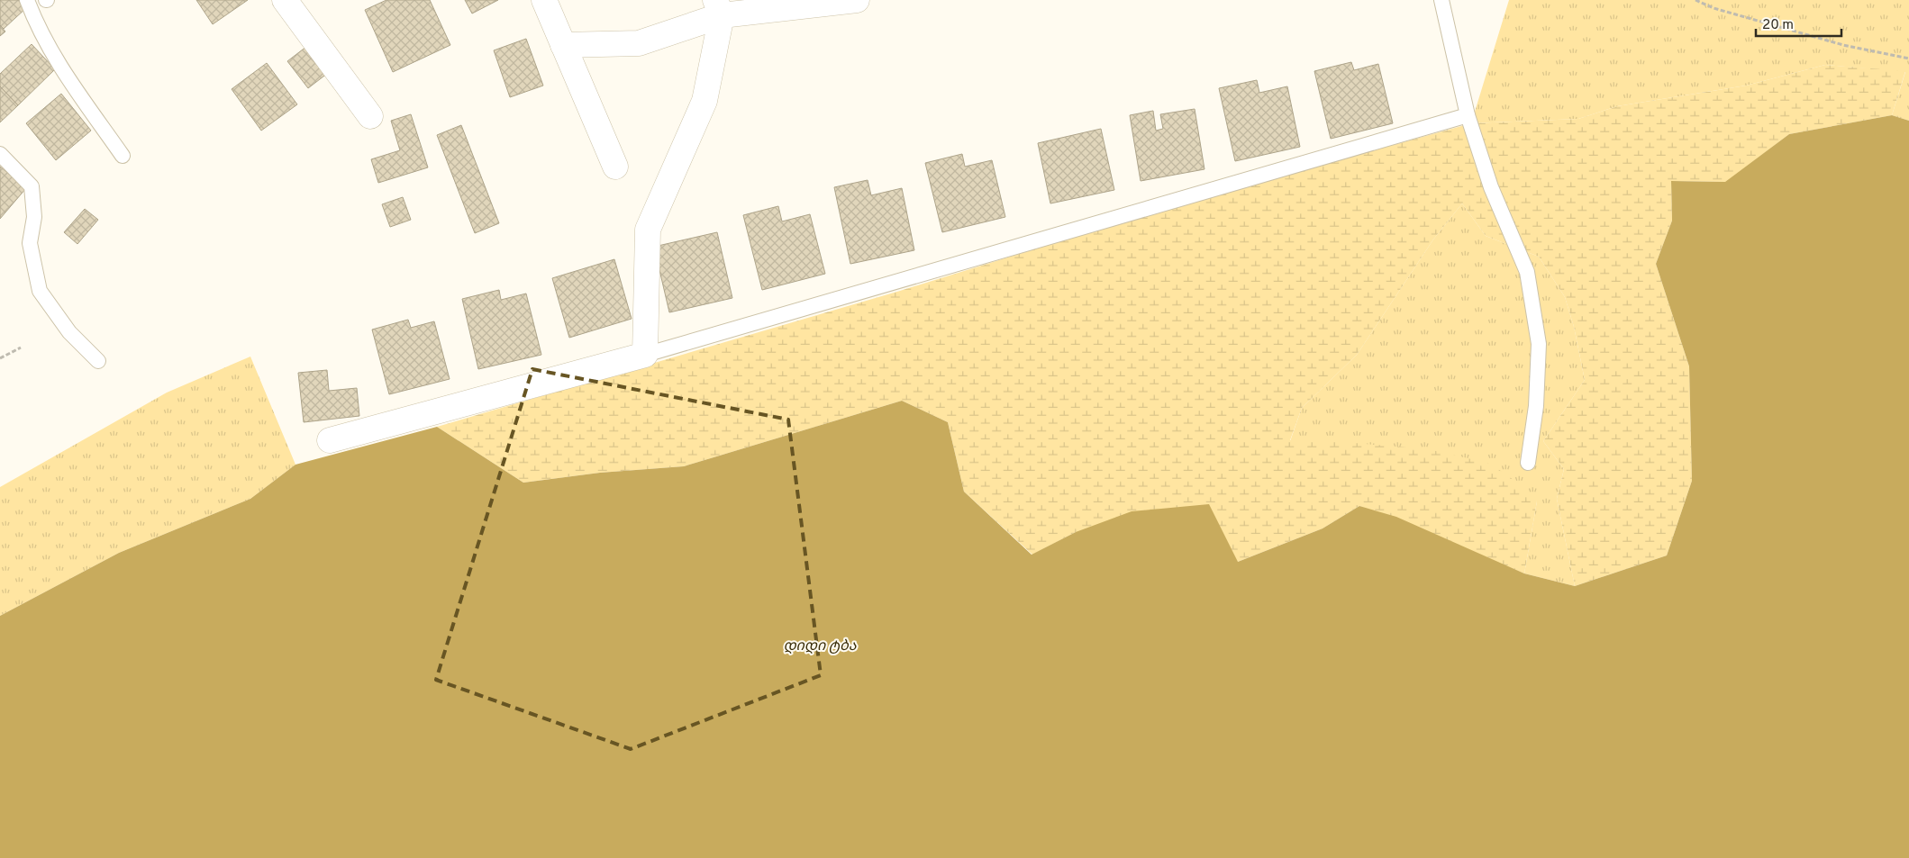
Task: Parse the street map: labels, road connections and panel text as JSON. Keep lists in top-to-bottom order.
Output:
{
  "water": ["დიდი ტბა"],
  "scale_bar": "20 m"
}
